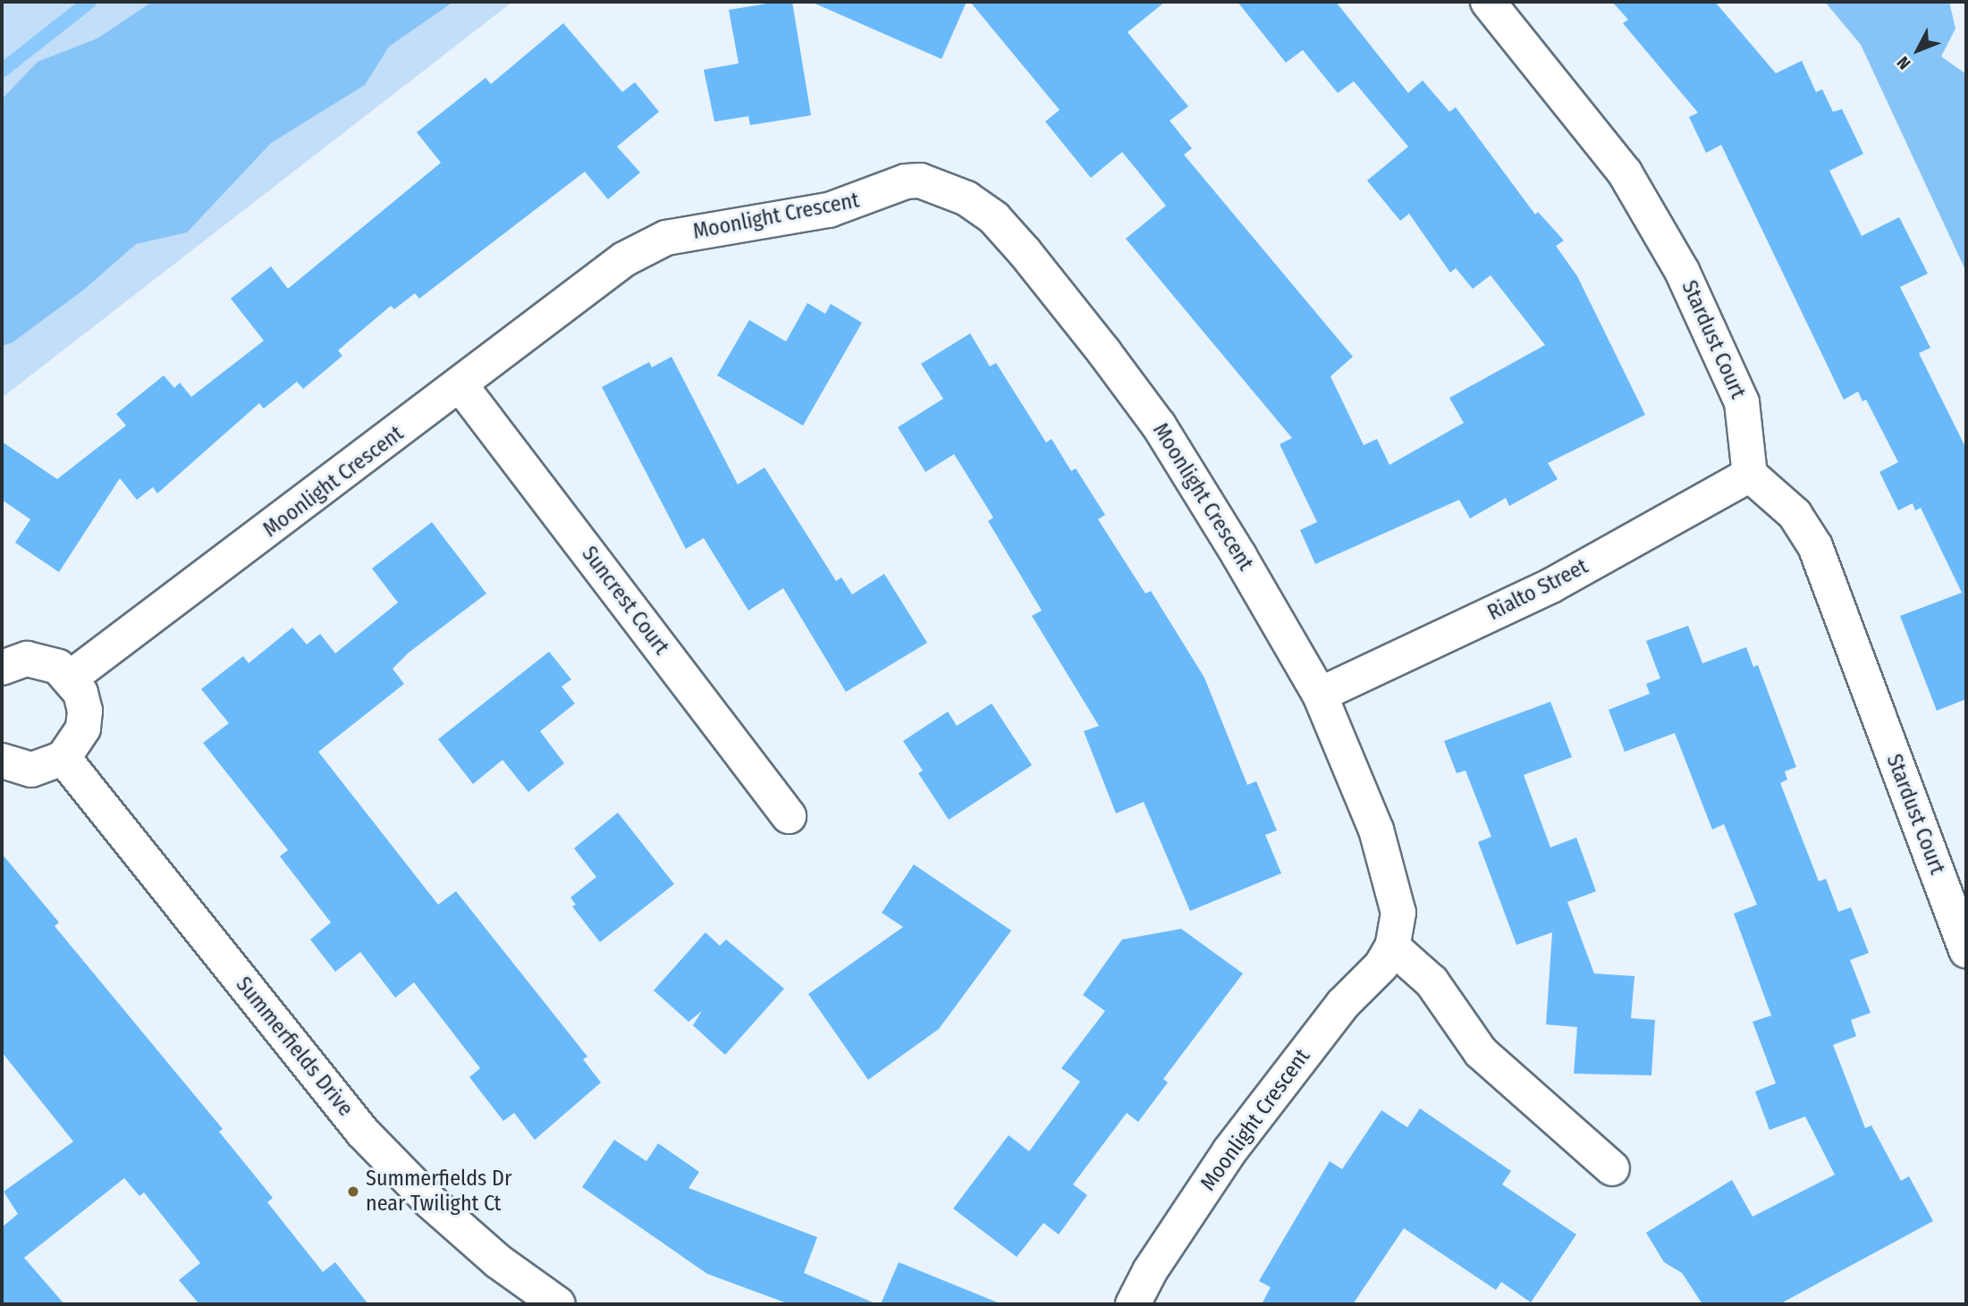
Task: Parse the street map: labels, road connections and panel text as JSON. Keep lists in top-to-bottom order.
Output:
{
  "streets": {
    "street": [
      "Moonlight Crescent",
      "Stardust Court",
      "Rialto Street",
      "Suncrest Court",
      "Summerfields Drive"
    ]
  },
  "crossings": [
    ["Moonlight Crescent", "Rialto Street"],
    ["Moonlight Crescent", "Suncrest Court"],
    ["Stardust Court", "Rialto Street"]
  ],
  "places": ["Summerfields Dr near Twilight Ct"],
  "north": "bottom left"
}
